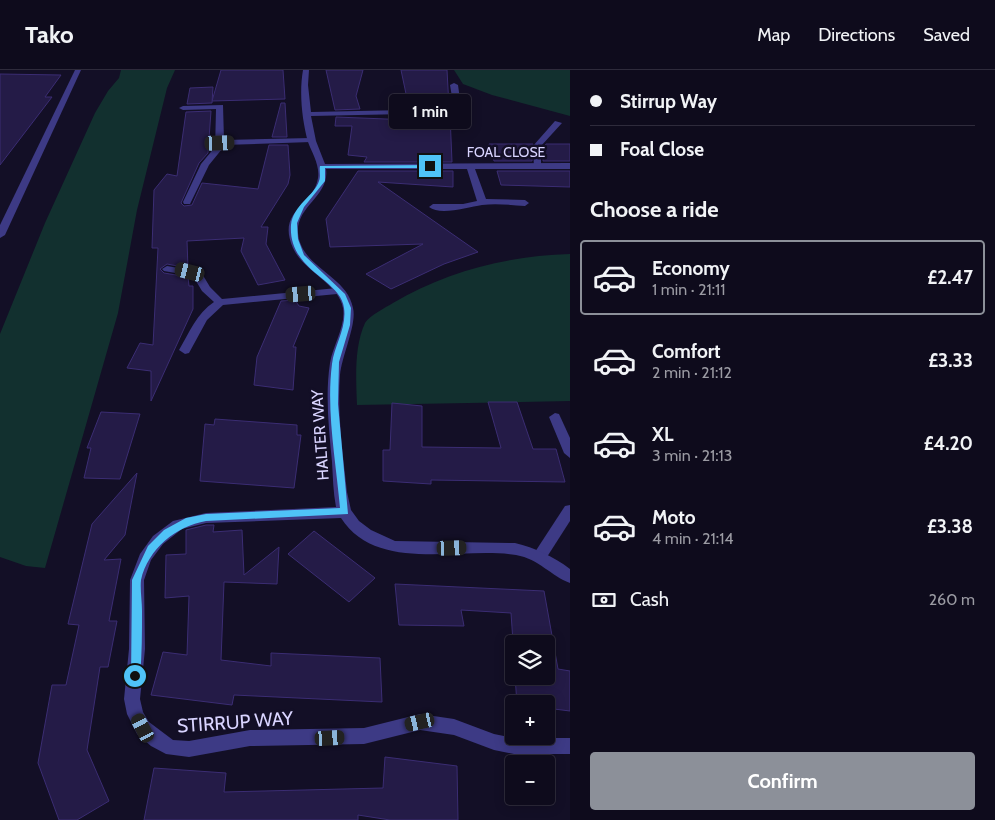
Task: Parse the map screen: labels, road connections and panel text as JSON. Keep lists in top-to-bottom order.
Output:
{
  "streets": {
    "street": ["FOAL CLOSE", "HALTER WAY", "STIRRUP WAY"]
  },
  "crossings": [
    ["FOAL CLOSE", "HALTER WAY"],
    ["HALTER WAY", "STIRRUP WAY"]
  ],
  "page": {
    "header": "Tako",
    "nav": ["Map", "Directions", "Saved"],
    "banner": ["Stirrup Way", "Foal Close"],
    "bubble": "1 min",
    "heading": "Choose a ride",
    "list": [
      {
        "name": "Economy",
        "note": "1 min · 21:11",
        "value": "£2.47"
      },
      {
        "name": "Comfort",
        "note": "2 min · 21:12",
        "value": "£3.33"
      },
      {
        "name": "XL",
        "note": "3 min · 21:13",
        "value": "£4.20"
      },
      {
        "name": "Moto",
        "note": "4 min · 21:14",
        "value": "£3.38"
      }
    ],
    "pay": ["Cash", "260 m"],
    "map_buttons": ["+", "−"],
    "buttons": "Confirm"
  }
}
